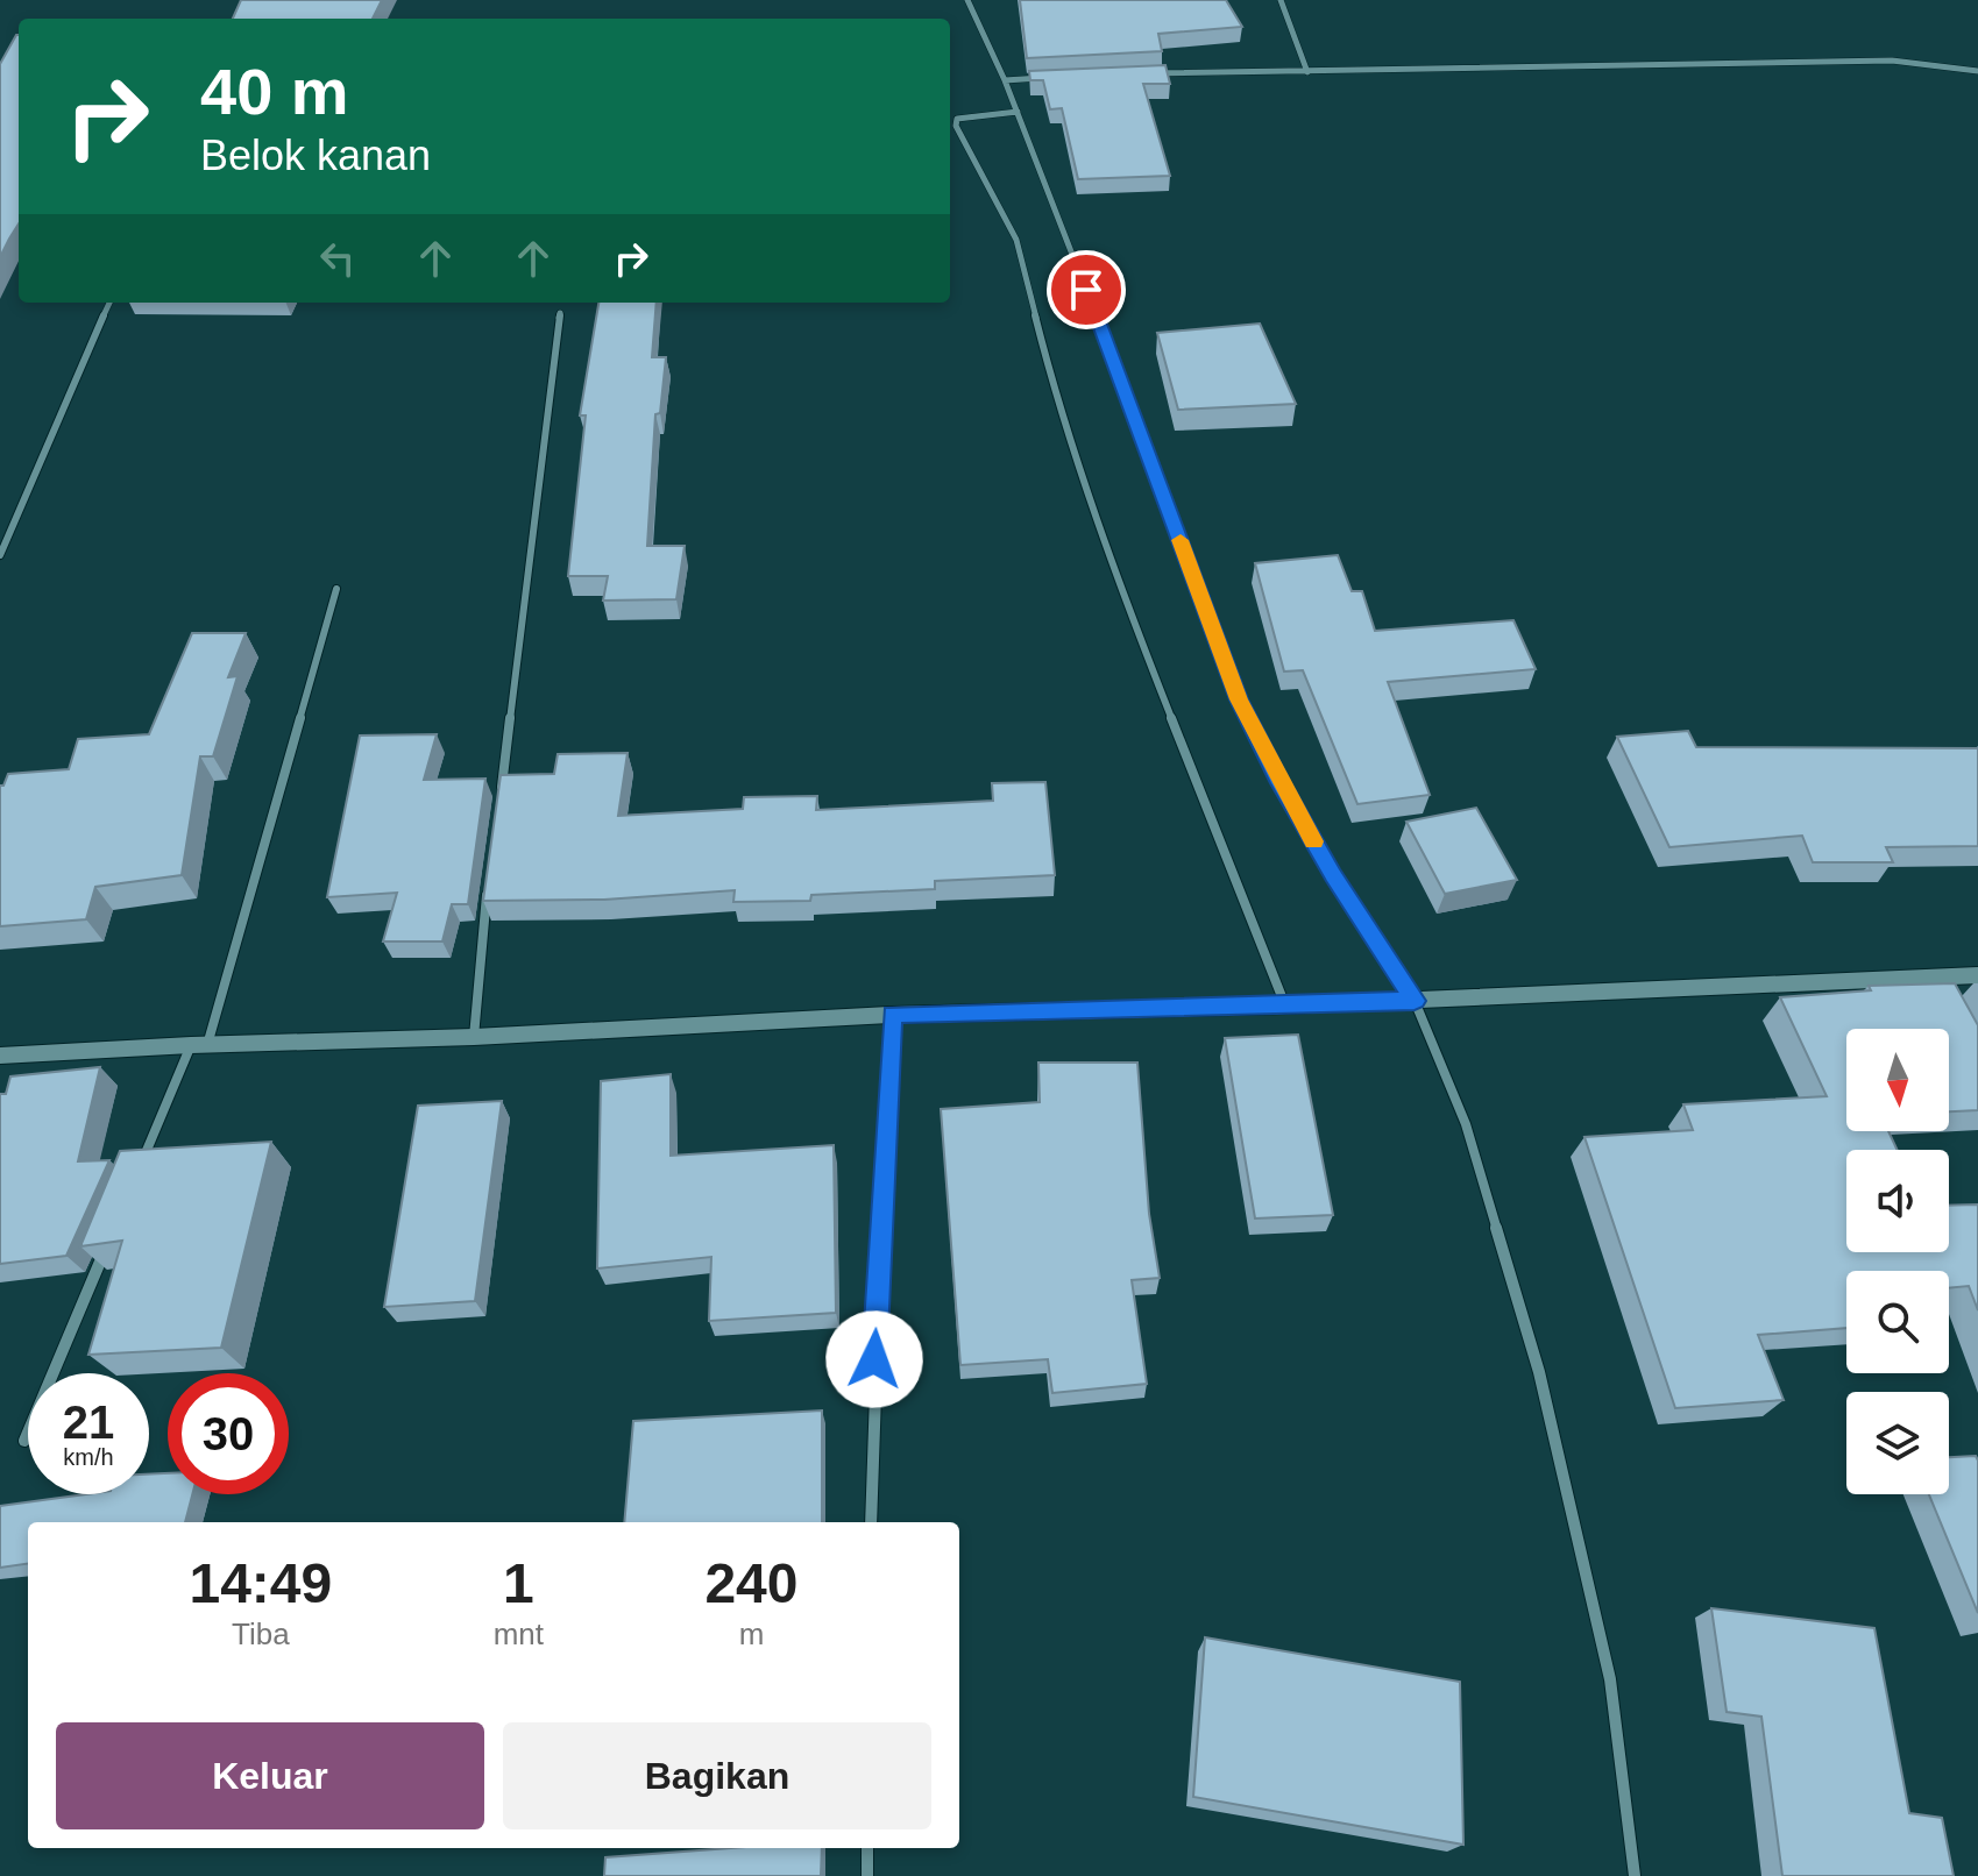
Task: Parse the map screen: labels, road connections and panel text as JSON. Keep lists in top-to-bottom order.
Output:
{
  "north": "bottom",
  "page": {
    "turn": ["40 m", "Belok kanan"],
    "speed": "21 km/h",
    "limit": "30",
    "eta": [
      "14:49",
      "Tiba",
      "1",
      "mnt",
      "240",
      "m"
    ],
    "buttons": ["Keluar", "Bagikan"]
  }
}
